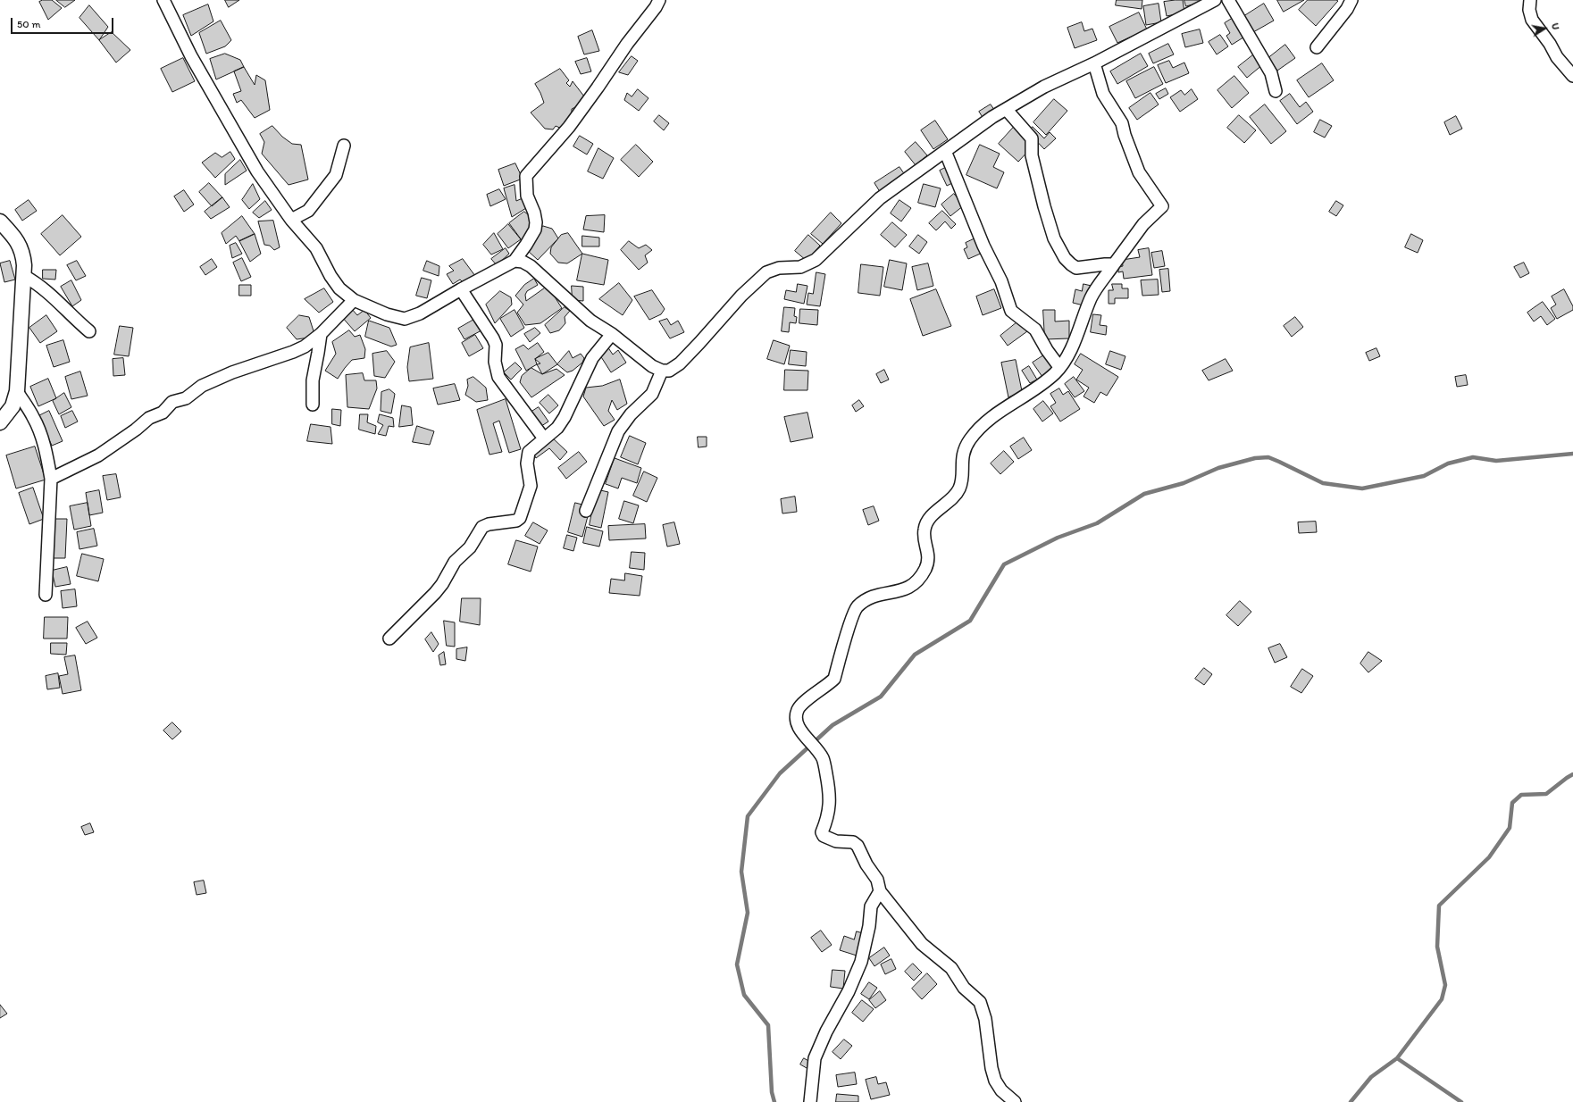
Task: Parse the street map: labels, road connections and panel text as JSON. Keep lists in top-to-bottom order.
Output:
{
  "scale_bar": "50 m",
  "north": "right"
}
